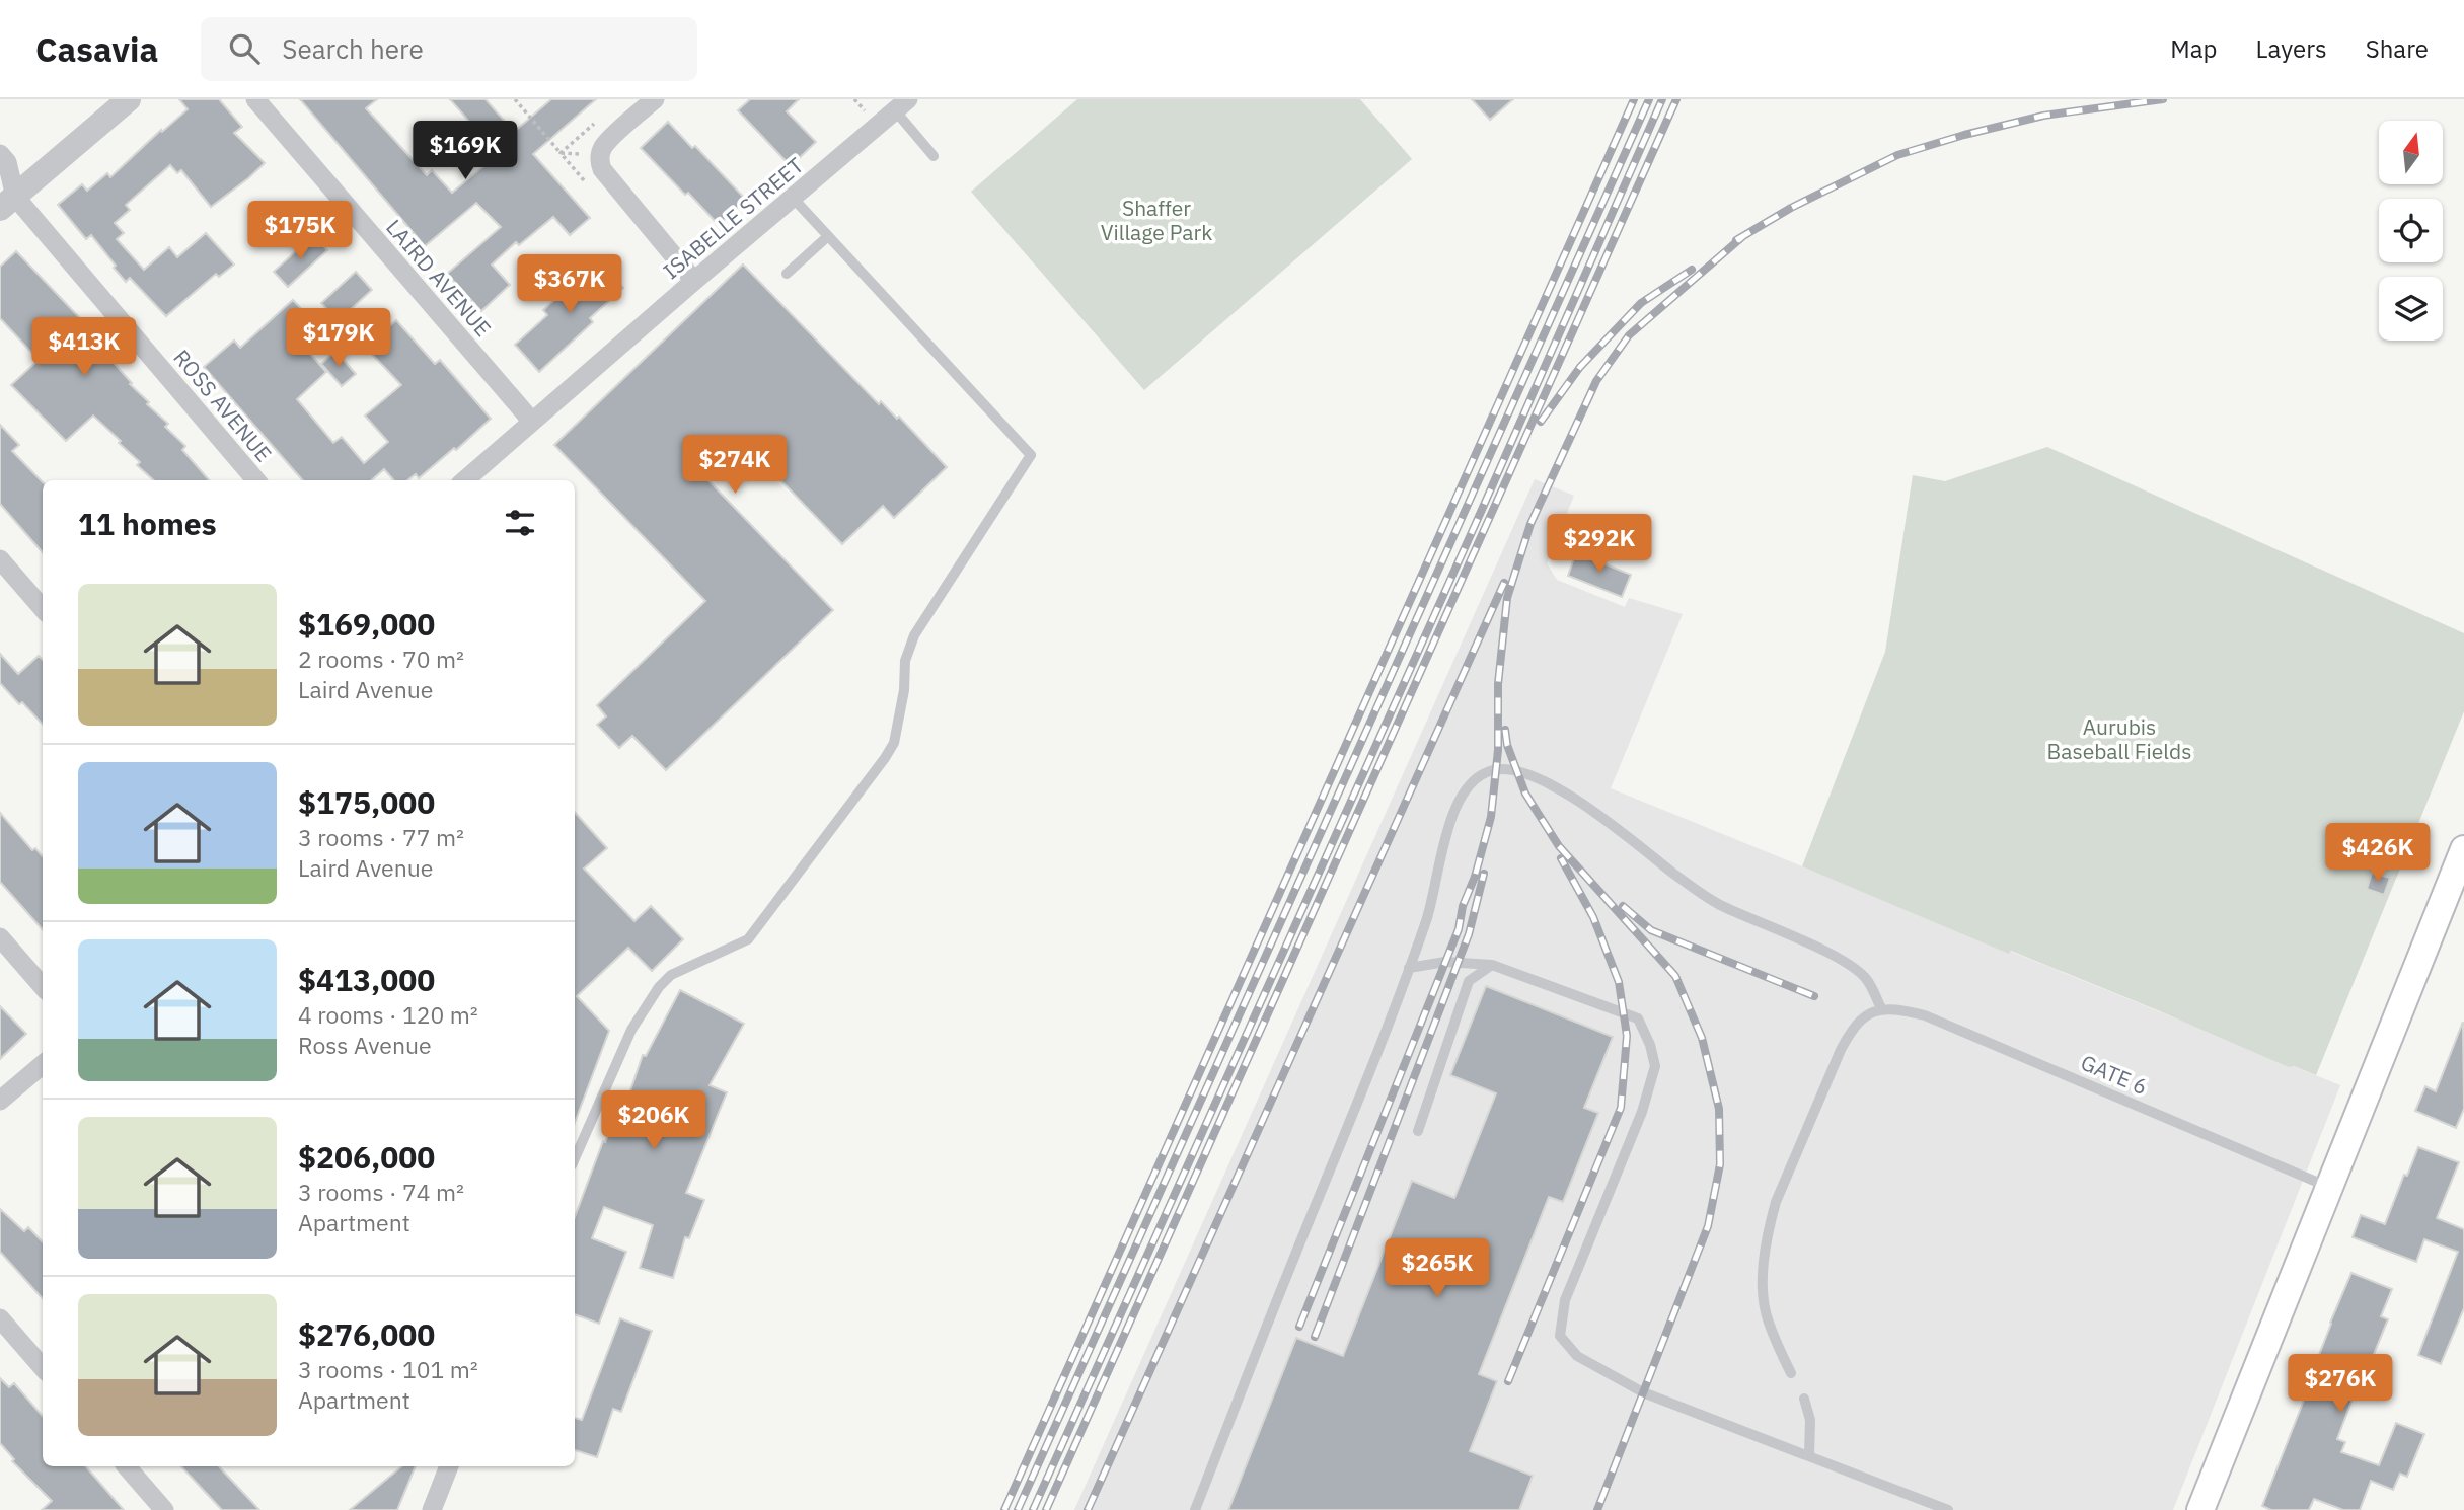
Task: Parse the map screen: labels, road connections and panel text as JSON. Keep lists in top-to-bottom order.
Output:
{
  "streets": {
    "street": ["ISABELLE STREET", "LAIRD AVENUE", "ROSS AVENUE"],
    "lane": ["GATE 6"]
  },
  "crossings": [
    ["ISABELLE STREET", "LAIRD AVENUE"]
  ],
  "parks": ["Shaffer Village Park", "Aurubis Baseball Fields"],
  "north": "top",
  "page": {
    "header": "Casavia",
    "search": "Search here",
    "nav": ["Map", "Layers", "Share"],
    "price": [
      "$169K",
      "$175K",
      "$367K",
      "$179K",
      "$413K",
      "$274K",
      "$292K",
      "$426K",
      "$206K",
      "$265K",
      "$276K"
    ],
    "heading": "11 homes",
    "list": [
      {
        "name": "$169,000",
        "note": "2 rooms · 70 m² · Laird Avenue"
      },
      {
        "name": "$175,000",
        "note": "3 rooms · 77 m² · Laird Avenue"
      },
      {
        "name": "$413,000",
        "note": "4 rooms · 120 m² · Ross Avenue"
      },
      {
        "name": "$206,000",
        "note": "3 rooms · 74 m² · Apartment"
      },
      {
        "name": "$276,000",
        "note": "3 rooms · 101 m² · Apartment"
      }
    ]
  }
}
